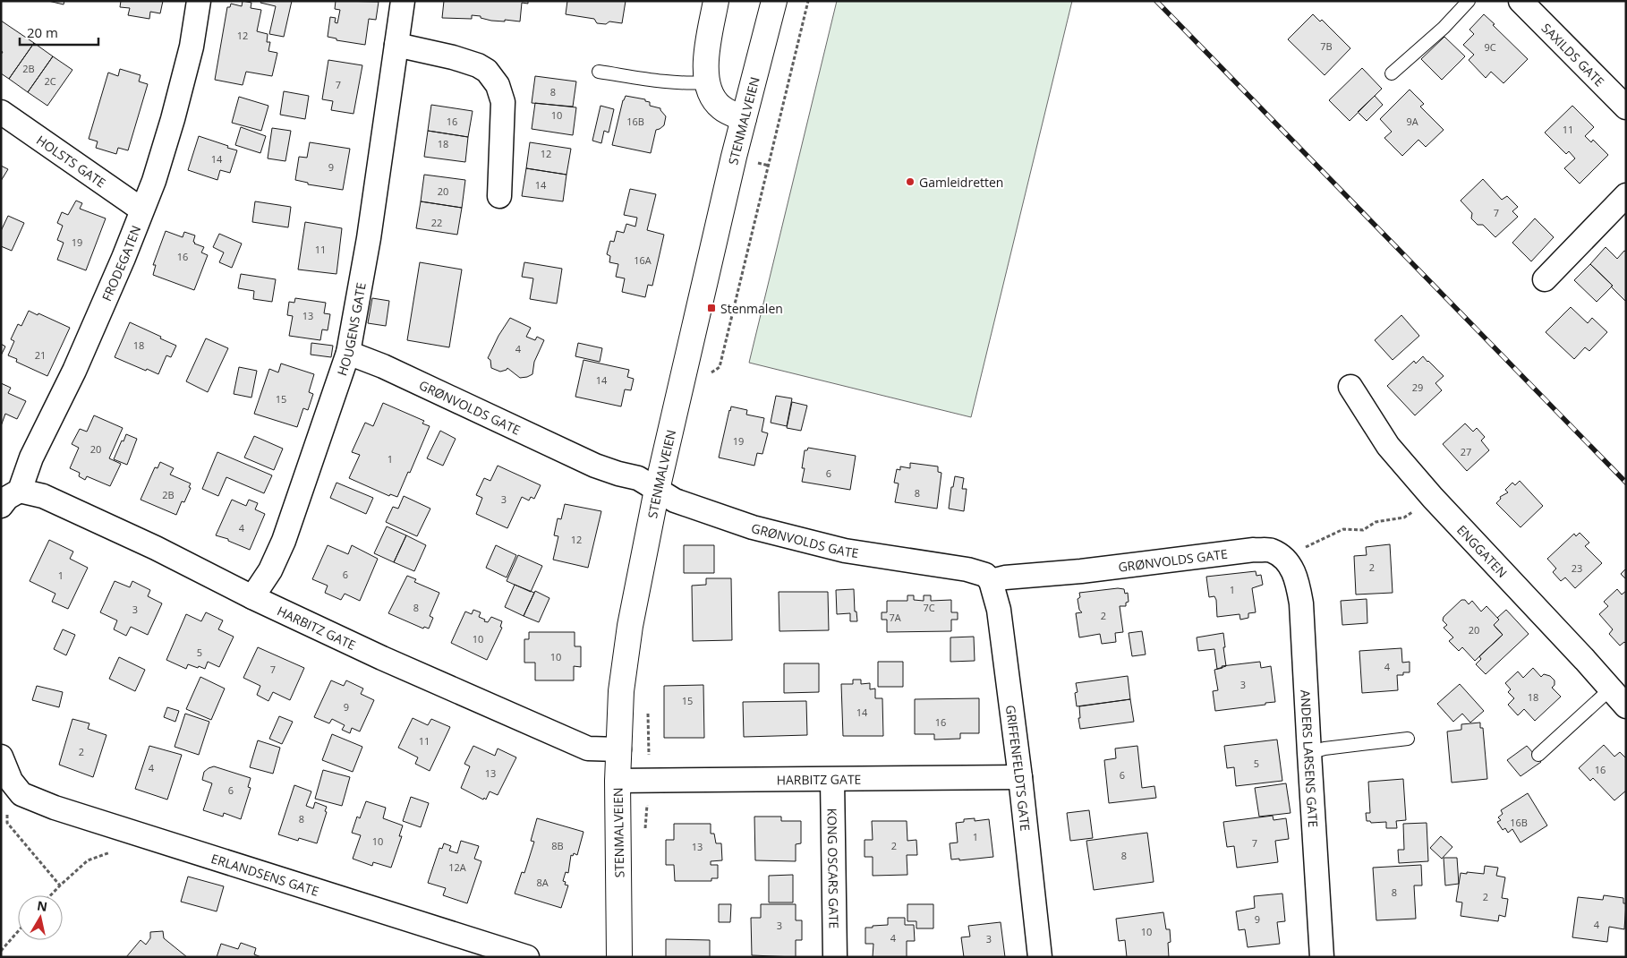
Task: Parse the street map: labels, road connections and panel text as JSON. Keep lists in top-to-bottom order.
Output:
{
  "streets": {
    "main road": ["STENMALVEIEN"],
    "street": [
      "SAXILDS GATE",
      "HOLSTS GATE",
      "FRODEGATEN",
      "HOUGENS GATE",
      "GRØNVOLDS GATE",
      "ENGGATEN",
      "HARBITZ GATE",
      "ANDERS LARSENS GATE",
      "GRIFFENFELDTS GATE",
      "KONG OSCARS GATE",
      "ERLANDSENS GATE"
    ]
  },
  "crossings": [
    ["STENMALVEIEN", "GRØNVOLDS GATE"],
    ["STENMALVEIEN", "HARBITZ GATE"],
    ["HOLSTS GATE", "FRODEGATEN"],
    ["FRODEGATEN", "HARBITZ GATE"],
    ["HOUGENS GATE", "GRØNVOLDS GATE"],
    ["HOUGENS GATE", "HARBITZ GATE"],
    ["GRØNVOLDS GATE", "ANDERS LARSENS GATE"],
    ["GRØNVOLDS GATE", "GRIFFENFELDTS GATE"],
    ["HARBITZ GATE", "GRIFFENFELDTS GATE"],
    ["HARBITZ GATE", "KONG OSCARS GATE"]
  ],
  "places": {
    "other": ["Gamleidretten"],
    "transit": ["Stenmalen"]
  },
  "house_numbers": [
    "12",
    "7B",
    "9C",
    "2B",
    "2C",
    "7",
    "8",
    "10",
    "16",
    "16B",
    "9A",
    "11",
    "18",
    "12",
    "14",
    "9",
    "14",
    "20",
    "7",
    "22",
    "19",
    "11",
    "16",
    "16A",
    "13",
    "18",
    "4",
    "21",
    "14",
    "29",
    "15",
    "19",
    "20",
    "27",
    "1",
    "6",
    "8",
    "2B",
    "3",
    "4",
    "12",
    "2",
    "23",
    "6",
    "1",
    "1",
    "8",
    "7C",
    "3",
    "2",
    "7A",
    "20",
    "10",
    "5",
    "10",
    "4",
    "7",
    "3",
    "18",
    "15",
    "9",
    "14",
    "16",
    "11",
    "2",
    "5",
    "4",
    "16",
    "13",
    "6",
    "6",
    "8",
    "16B",
    "1",
    "10",
    "7",
    "8B",
    "2",
    "13",
    "8",
    "12A",
    "8A",
    "8",
    "2",
    "9",
    "4",
    "3",
    "10",
    "4",
    "3"
  ],
  "scale_bar": "20 m",
  "north": "top"
}
